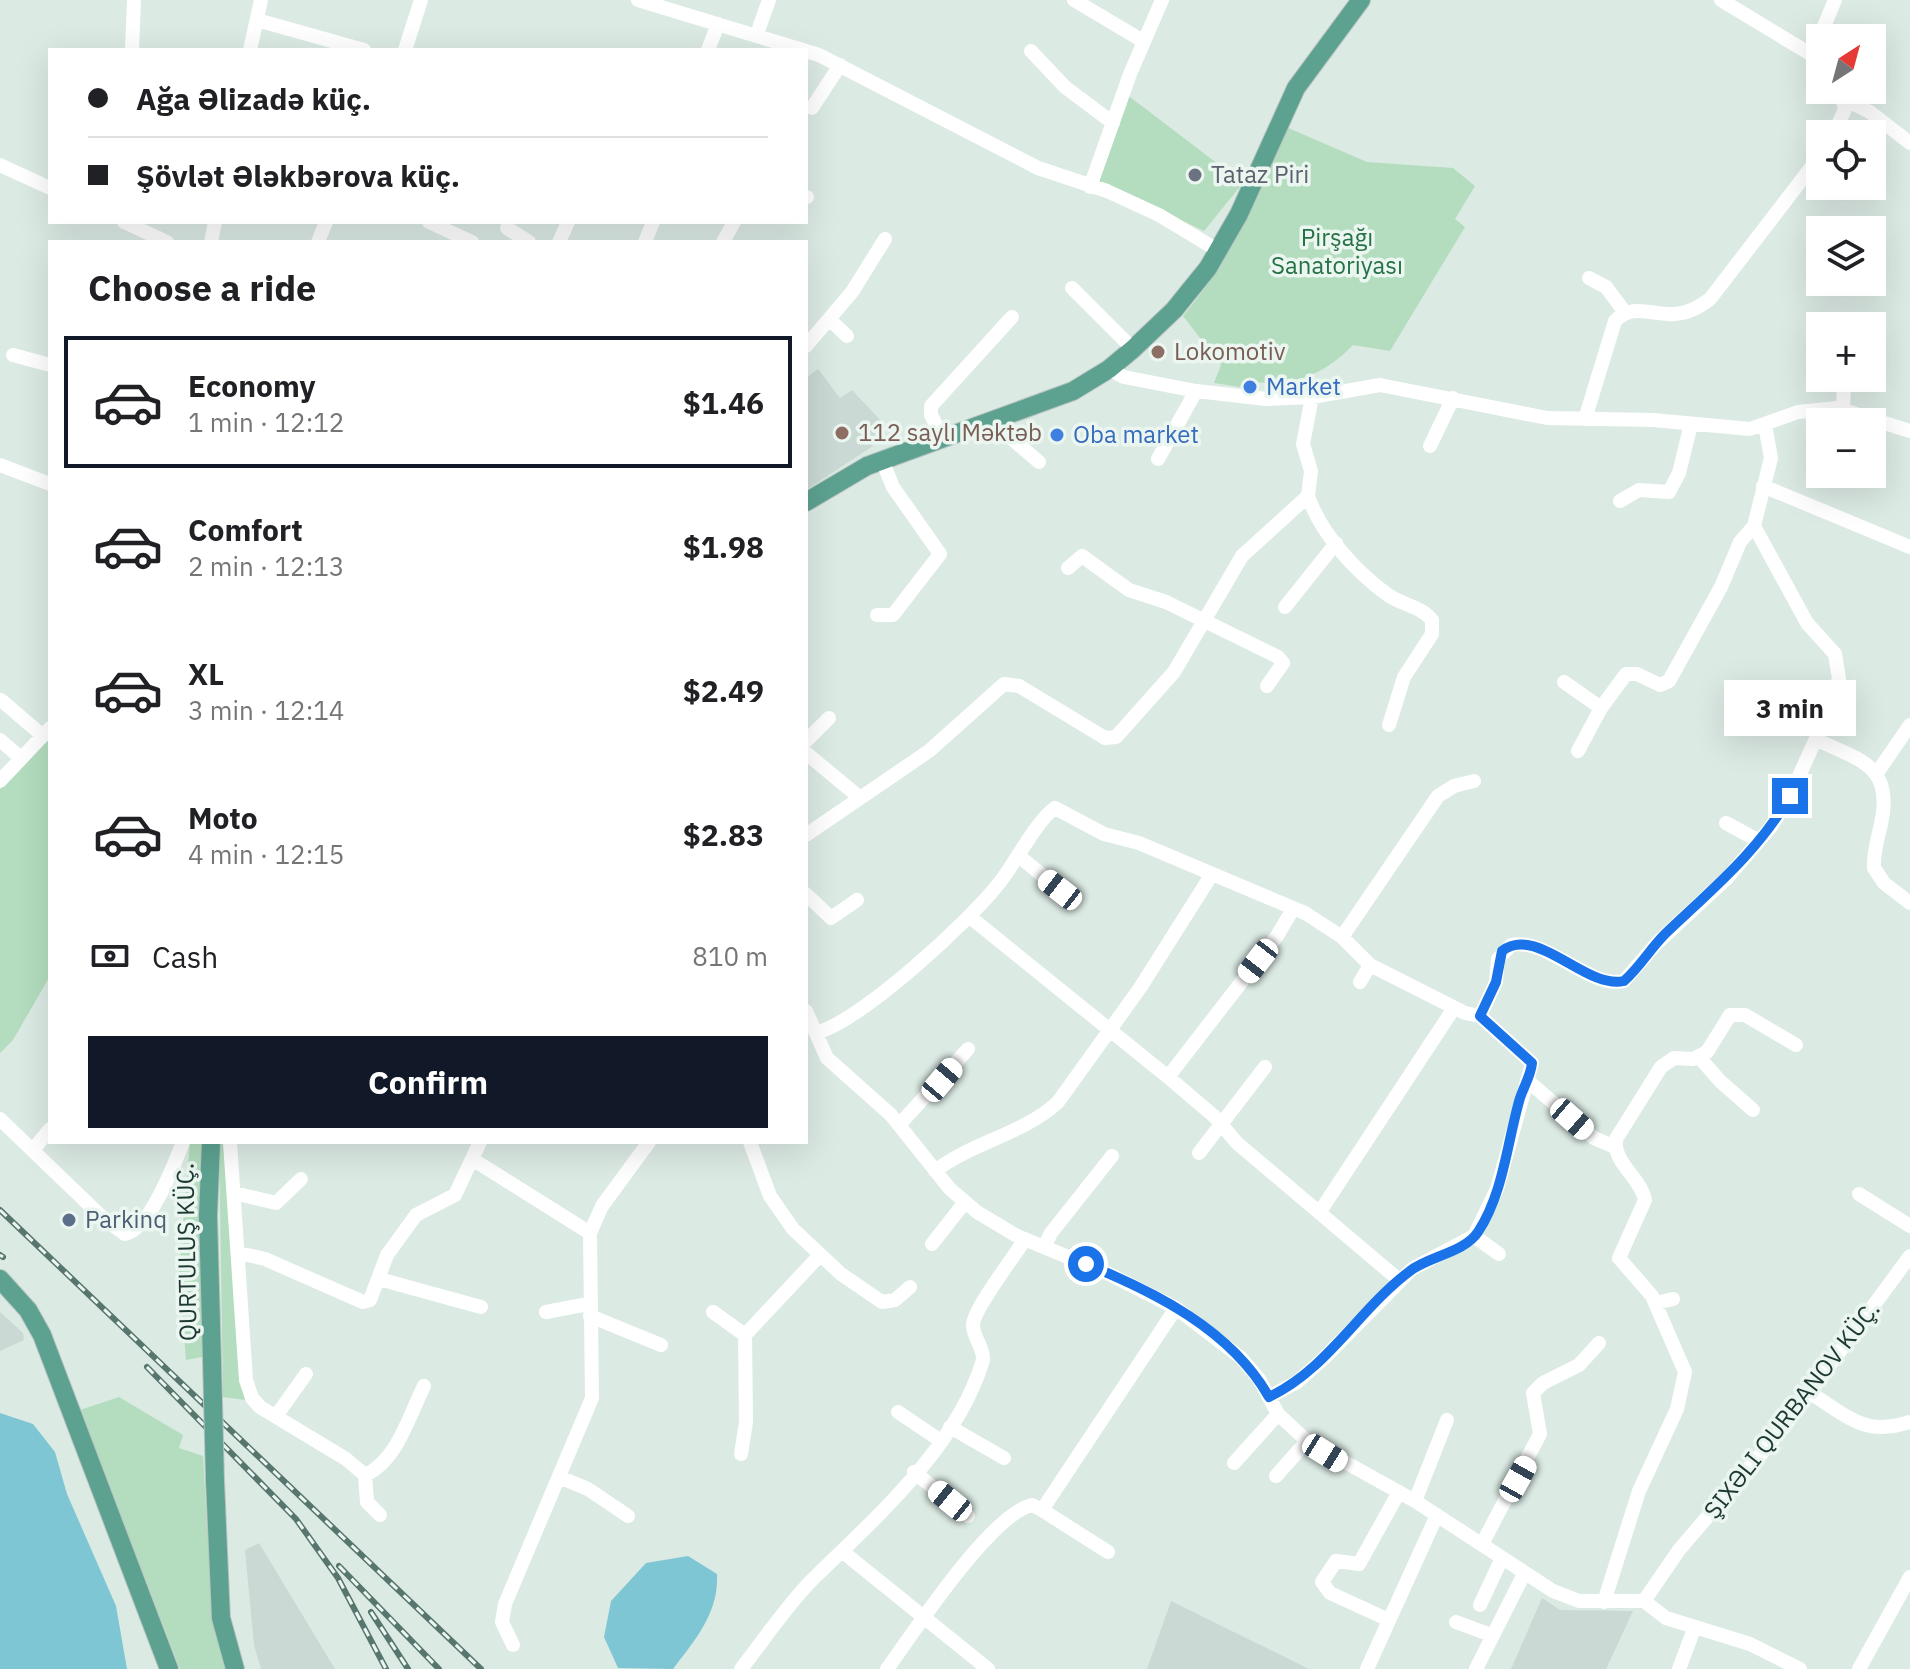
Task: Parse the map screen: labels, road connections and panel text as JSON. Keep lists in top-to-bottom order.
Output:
{
  "streets": {
    "main road": ["QURTULUŞ KÜÇ."]
  },
  "parks": ["Pirşağı Sanatoriyası"],
  "places": [
    "Tataz Piri",
    "Lokomotiv",
    "Market",
    "112 saylı Məktəb",
    "Oba market",
    "Parkinq"
  ],
  "north": "top right",
  "page": {
    "map_buttons": ["+", "−"],
    "banner": ["Ağa Əlizadə küç.", "Şövlət Ələkbərova küç."],
    "heading": "Choose a ride",
    "list": [
      {
        "name": "Economy",
        "note": "1 min · 12:12",
        "value": "$1.46"
      },
      {
        "name": "Comfort",
        "note": "2 min · 12:13",
        "value": "$1.98"
      },
      {
        "name": "XL",
        "note": "3 min · 12:14",
        "value": "$2.49"
      },
      {
        "name": "Moto",
        "note": "4 min · 12:15",
        "value": "$2.83"
      }
    ],
    "bubble": "3 min",
    "pay": ["Cash", "810 m"],
    "buttons": "Confirm"
  }
}
